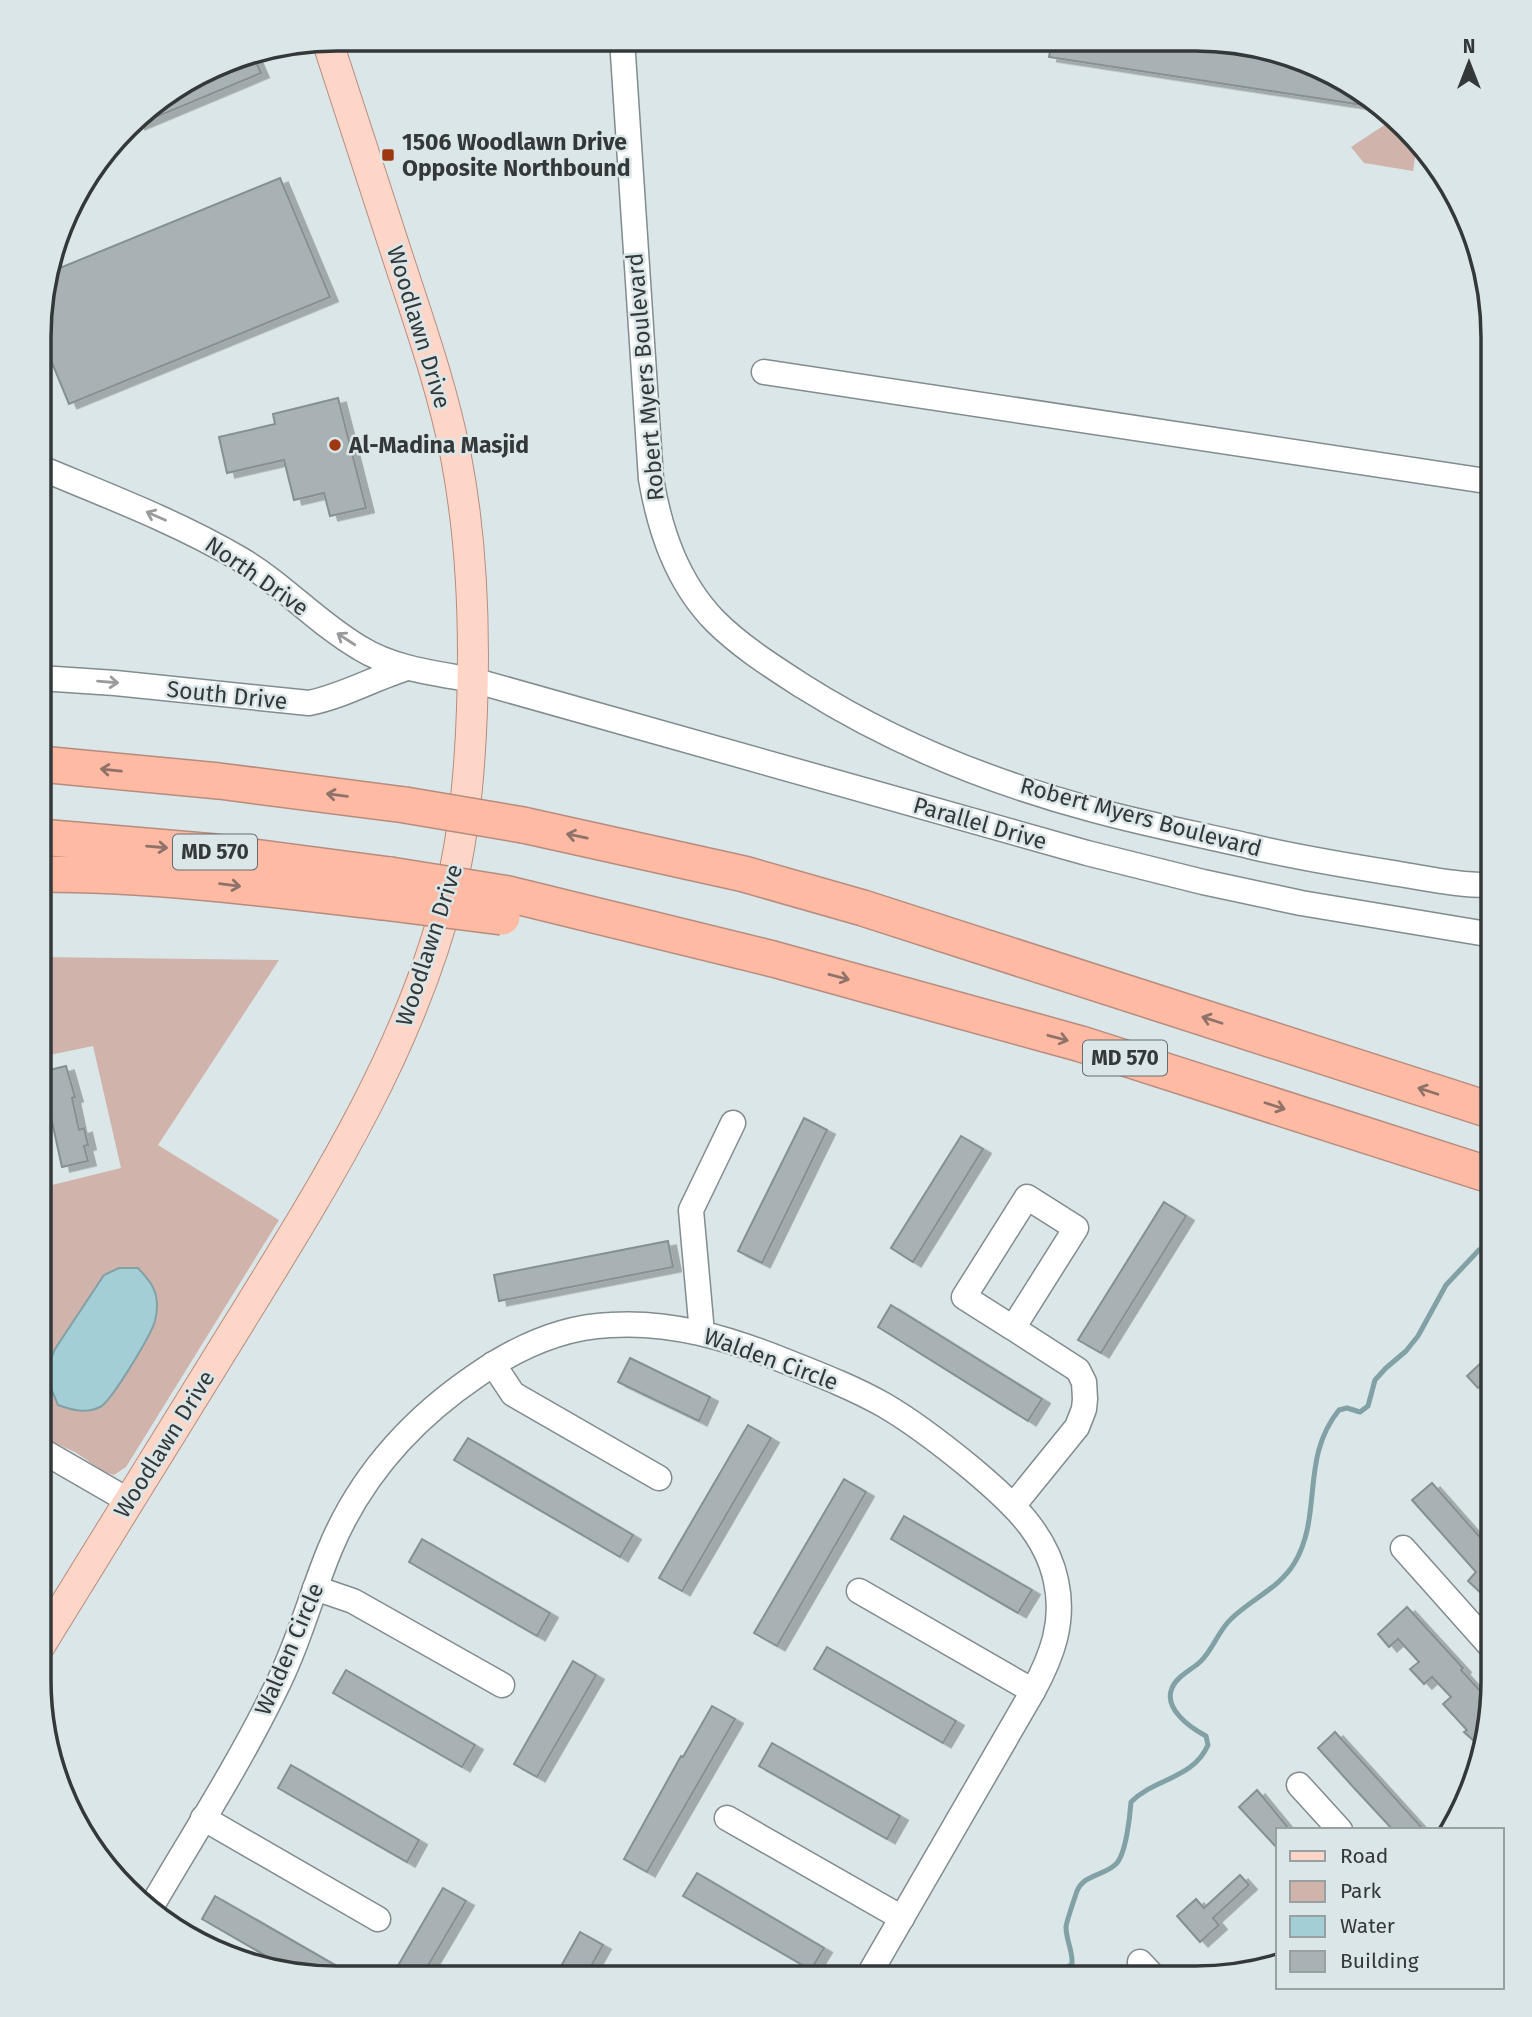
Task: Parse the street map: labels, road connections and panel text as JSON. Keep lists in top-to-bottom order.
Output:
{
  "streets": {
    "highway": ["MD 570"],
    "main road": ["Woodlawn Drive"],
    "street": [
      "Robert Myers Boulevard",
      "North Drive",
      "South Drive",
      "Parallel Drive",
      "Walden Circle"
    ]
  },
  "crossings": [
    ["Woodlawn Drive", "North Drive"],
    ["Woodlawn Drive", "Parallel Drive"],
    ["North Drive", "South Drive"],
    ["North Drive", "Parallel Drive"]
  ],
  "one_way": ["North Drive", "South Drive"],
  "places": {
    "transit": ["1506 Woodlawn Drive Opposite Northbound"],
    "other": ["Al-Madina Masjid"]
  },
  "legend": [
    "Road",
    "Park",
    "Water",
    "Building"
  ],
  "north": "top"
}
